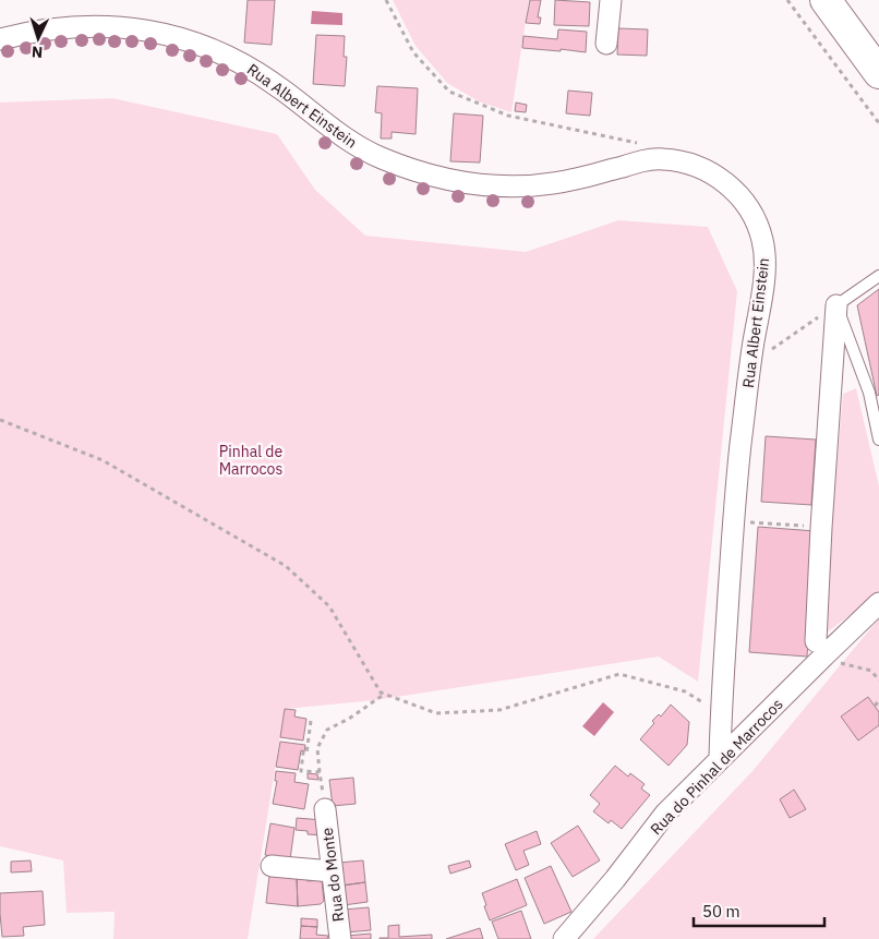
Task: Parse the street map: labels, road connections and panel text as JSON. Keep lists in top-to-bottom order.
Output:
{
  "streets": {
    "street": ["Rua Albert Einstein", "Rua do Pinhal de Marrocos", "Rua do Monte"]
  },
  "crossings": [
    ["Rua Albert Einstein", "Rua do Pinhal de Marrocos"]
  ],
  "parks": ["Pinhal de Marrocos"],
  "scale_bar": "50 m",
  "north": "bottom"
}
